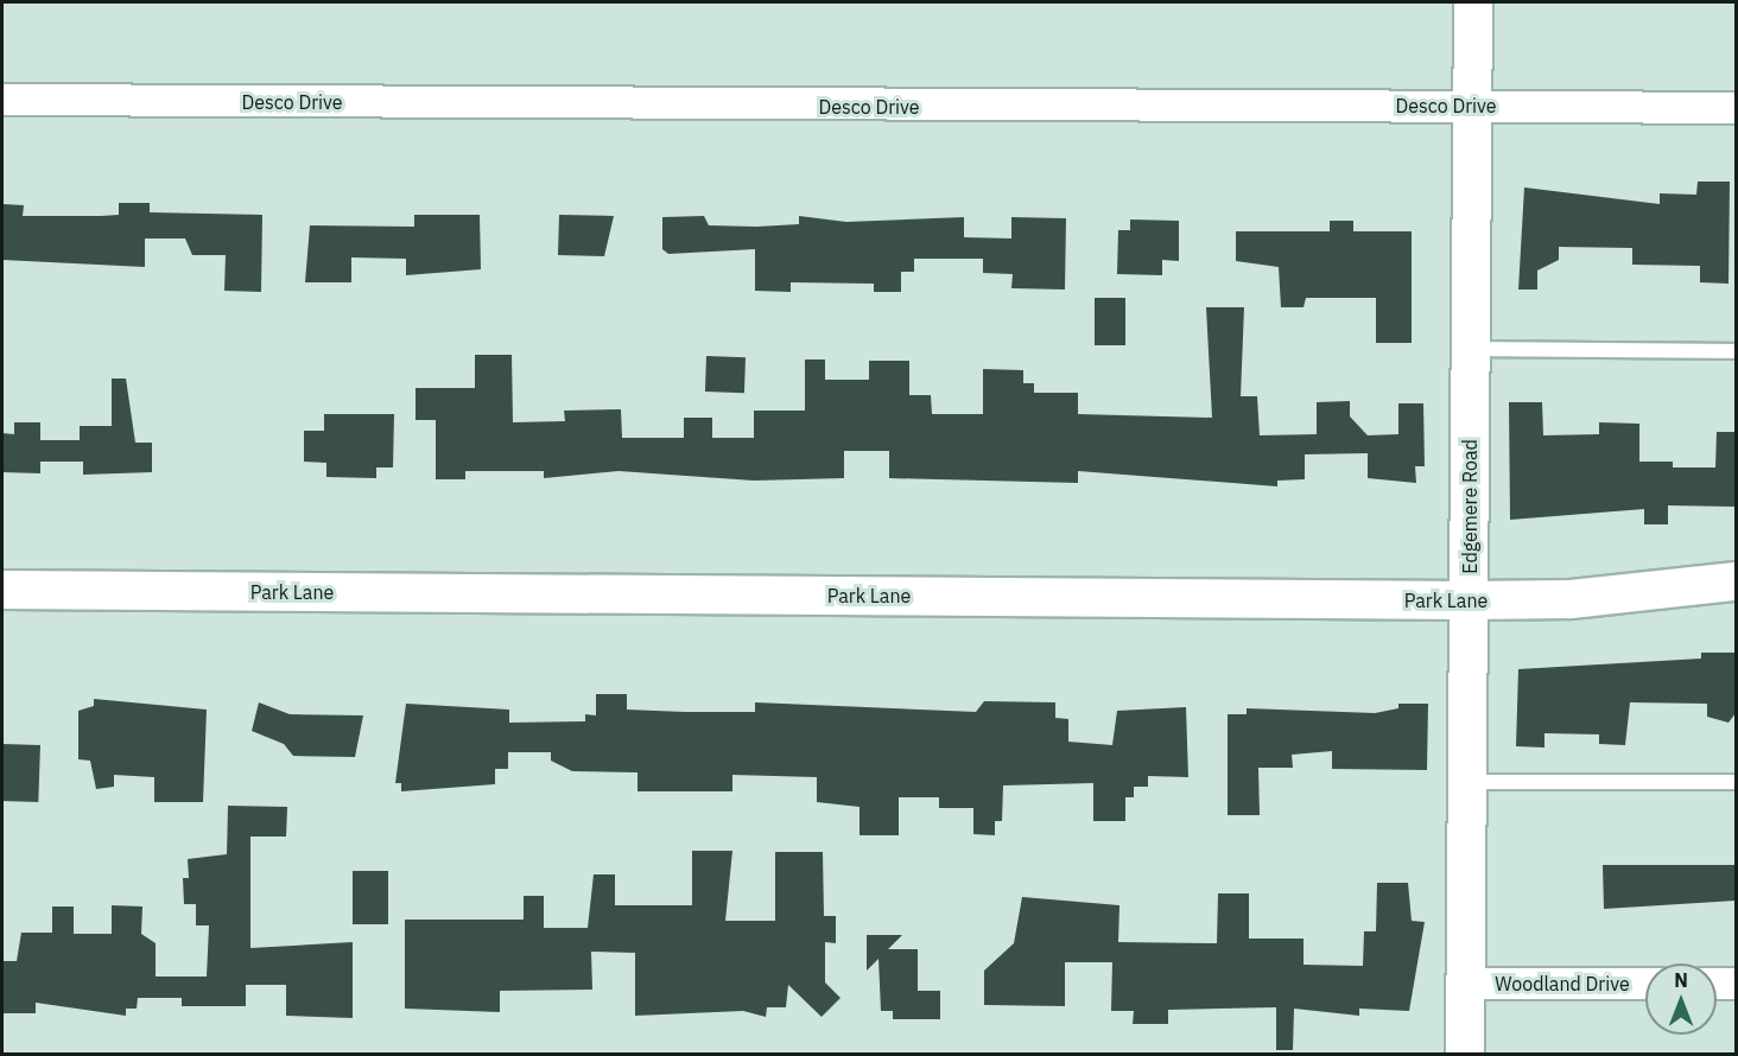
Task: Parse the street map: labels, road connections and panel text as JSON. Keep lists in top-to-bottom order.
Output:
{
  "streets": {
    "street": [
      "Desco Drive",
      "Edgemere Road",
      "Park Lane",
      "Woodland Drive"
    ]
  },
  "crossings": [
    ["Desco Drive", "Edgemere Road"],
    ["Edgemere Road", "Park Lane"],
    ["Edgemere Road", "Woodland Drive"]
  ],
  "north": "top"
}
